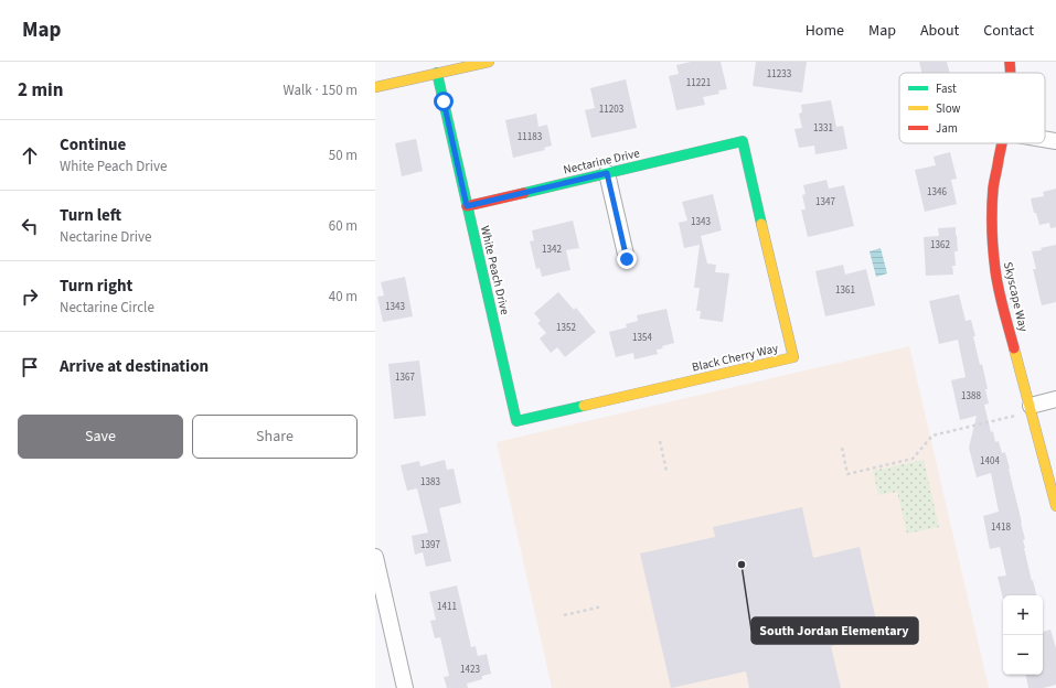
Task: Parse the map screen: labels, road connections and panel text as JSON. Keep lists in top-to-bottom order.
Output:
{
  "streets": {
    "street": [
      "Nectarine Drive",
      "White Peach Drive",
      "Skyscape Way",
      "Black Cherry Way"
    ]
  },
  "crossings": [
    ["Nectarine Drive", "White Peach Drive"],
    ["Nectarine Drive", "Black Cherry Way"],
    ["White Peach Drive", "Black Cherry Way"]
  ],
  "places": ["South Jordan Elementary"],
  "house_numbers": [
    "11233",
    "11221",
    "11203",
    "1331",
    "11183",
    "1346",
    "1347",
    "1343",
    "1362",
    "1342",
    "1361",
    "1343",
    "1352",
    "1354",
    "1367",
    "1388",
    "1404",
    "1383",
    "1418",
    "1397",
    "1411",
    "1423"
  ],
  "legend": ["Fast", "Slow", "Jam"],
  "page": {
    "header": "Map",
    "nav": [
      "Home",
      "Map",
      "About",
      "Contact"
    ],
    "heading": ["2 min", "Walk · 150 m"],
    "list": [
      ["Continue", "White Peach Drive", "50 m"],
      ["Turn left", "Nectarine Drive", "60 m"],
      ["Turn right", "Nectarine Circle", "40 m"],
      "Arrive at destination"
    ],
    "buttons": ["Save", "Share"],
    "map_buttons": ["+", "−"]
  }
}
